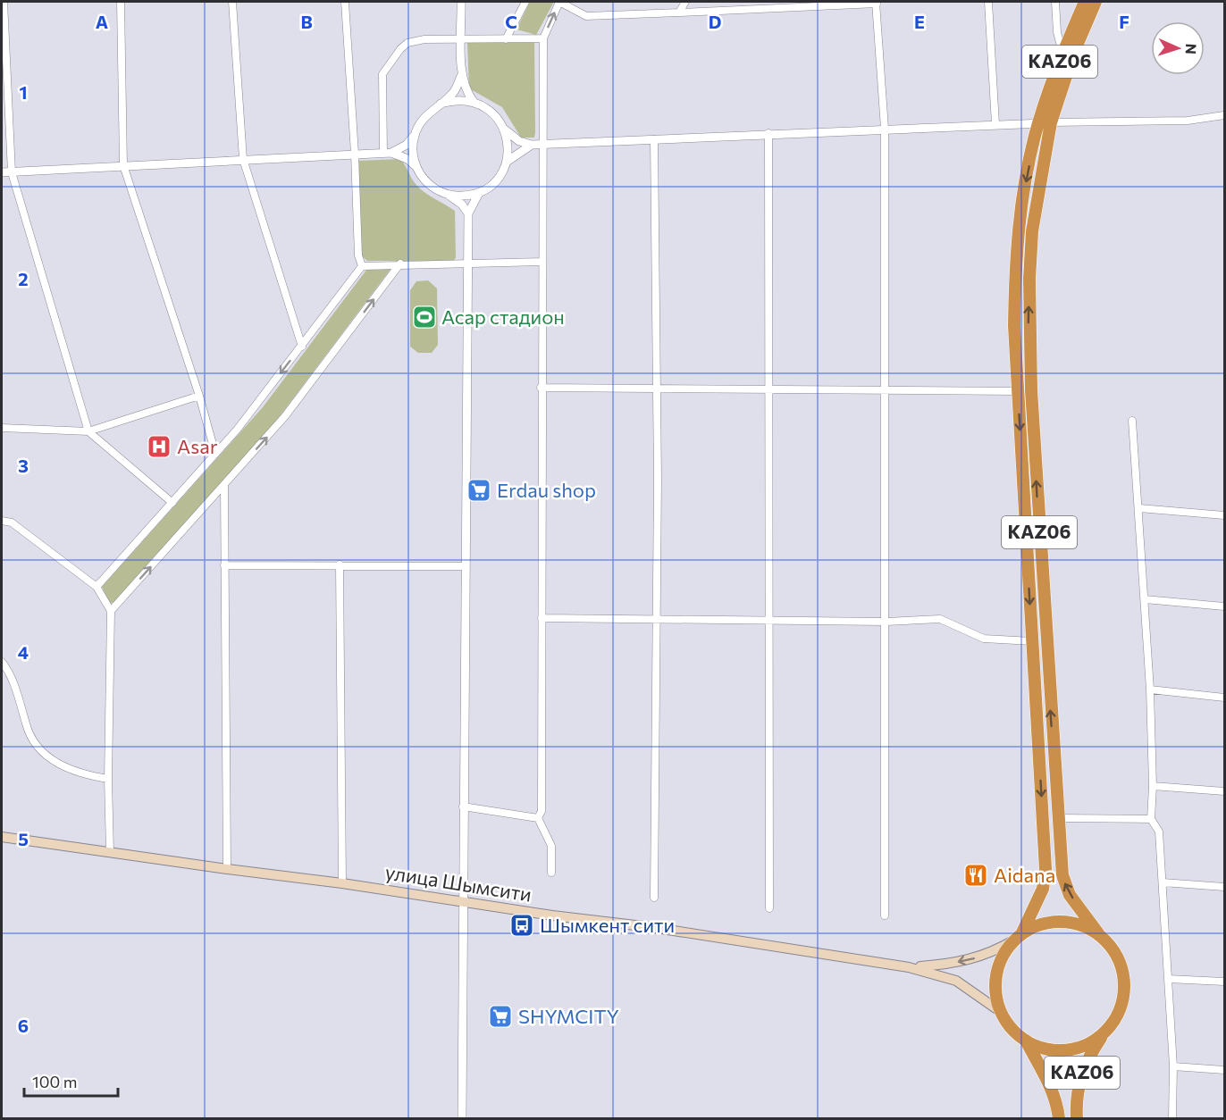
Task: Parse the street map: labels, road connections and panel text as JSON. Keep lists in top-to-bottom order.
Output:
{
  "streets": {
    "highway": ["KАZ06"],
    "main road": ["улица Шымсити"]
  },
  "crossings": [
    ["KАZ06", "улица Шымсити"]
  ],
  "places": {
    "sports": ["Асар стадион"],
    "hospital": ["Asar"],
    "supermarket": ["Erdau shop", "SHYMCITY"],
    "restaurant": ["Aidana"],
    "bus stop": ["Шымкент сити"]
  },
  "scale_bar": "100 m",
  "north": "right",
  "grid": {
    "columns": [
      "A",
      "B",
      "C",
      "D",
      "E",
      "F"
    ],
    "rows": [
      "1",
      "2",
      "3",
      "4",
      "5",
      "6"
    ]
  }
}
